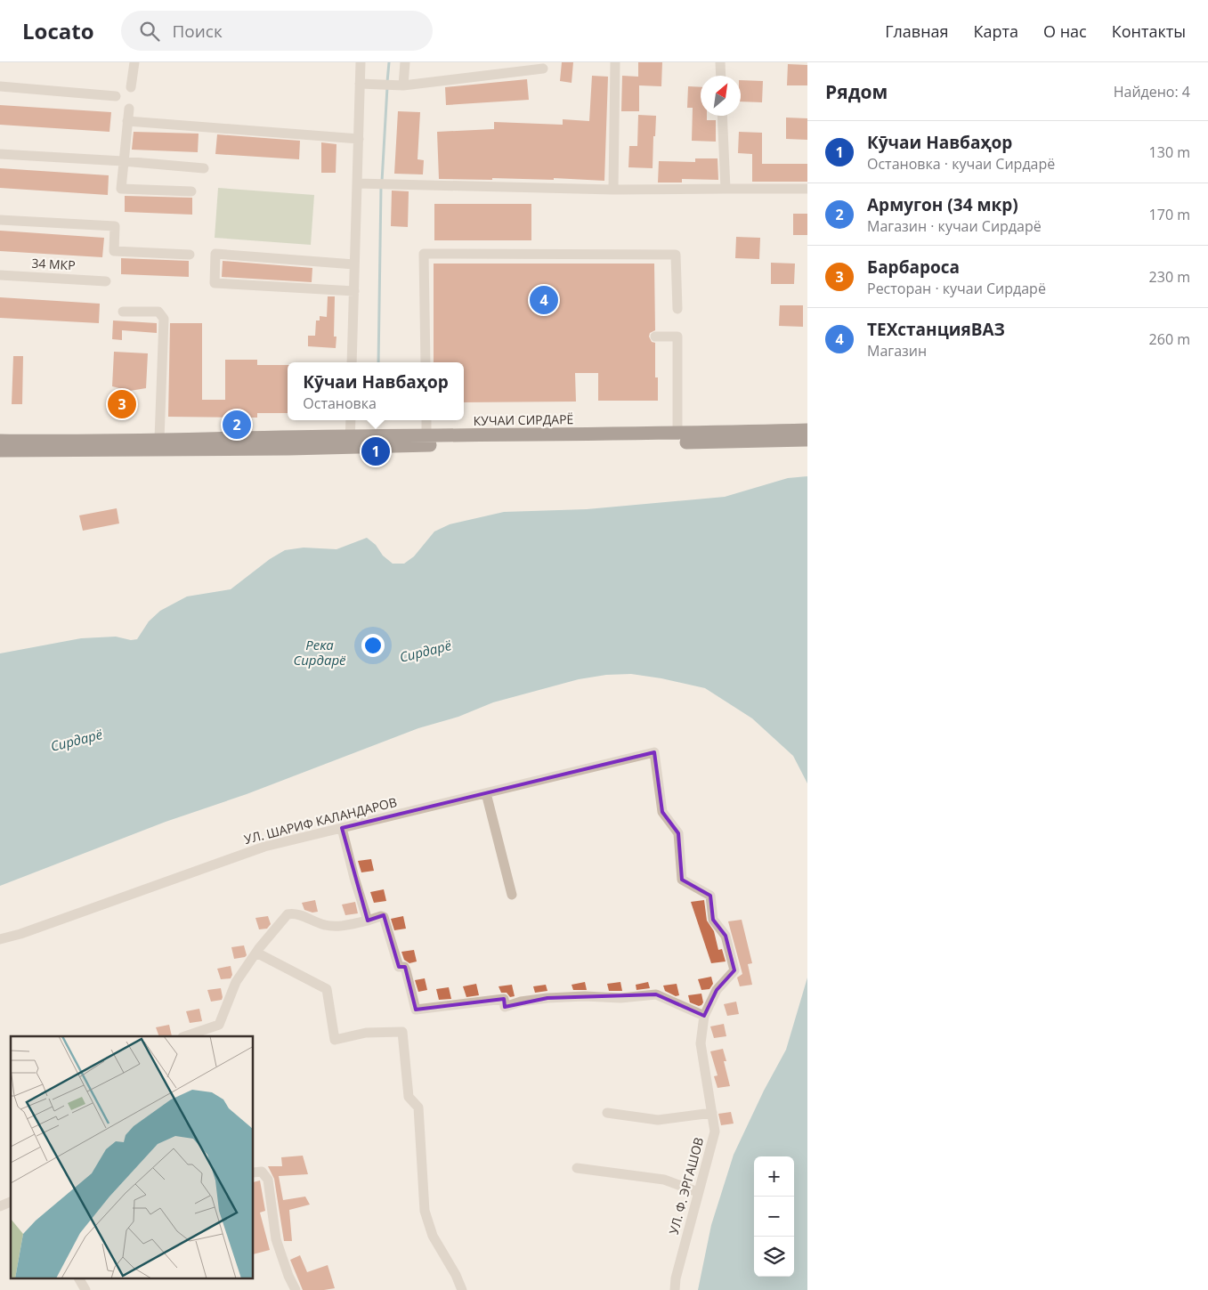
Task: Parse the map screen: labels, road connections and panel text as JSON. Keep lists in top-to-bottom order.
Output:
{
  "streets": {
    "highway": ["КУЧАИ СИРДАРЁ"],
    "street": ["34 МКР", "УЛ. ШАРИФ КАЛАНДАРОВ", "УЛ. Ф. ЭРГАШОВ"]
  },
  "crossings": [
    ["УЛ. ШАРИФ КАЛАНДАРОВ", "УЛ. Ф. ЭРГАШОВ"]
  ],
  "water": ["Река Сирдарё", "Сирдарё"],
  "north": "top right",
  "page": {
    "header": "Locato",
    "search": "Поиск",
    "nav": [
      "Главная",
      "Карта",
      "О нас",
      "Контакты"
    ],
    "heading": ["Рядом", "Найдено: 4"],
    "list": [
      {
        "mark": "1",
        "name": "Кӯчаи Навбаҳор",
        "note": "Остановка · кучаи Сирдарё",
        "value": "130 m"
      },
      {
        "mark": "2",
        "name": "Армугон (34 мкр)",
        "note": "Магазин · кучаи Сирдарё",
        "value": "170 m"
      },
      {
        "mark": "3",
        "name": "Барбароса",
        "note": "Ресторан · кучаи Сирдарё",
        "value": "230 m"
      },
      {
        "mark": "4",
        "name": "ТЕХстанцияВАЗ",
        "note": "Магазин",
        "value": "260 m"
      }
    ],
    "pins": [
      "4",
      "3",
      "2",
      "1"
    ],
    "popup": ["Кӯчаи Навбаҳор", "Остановка"],
    "map_buttons": ["+", "−"]
  }
}
